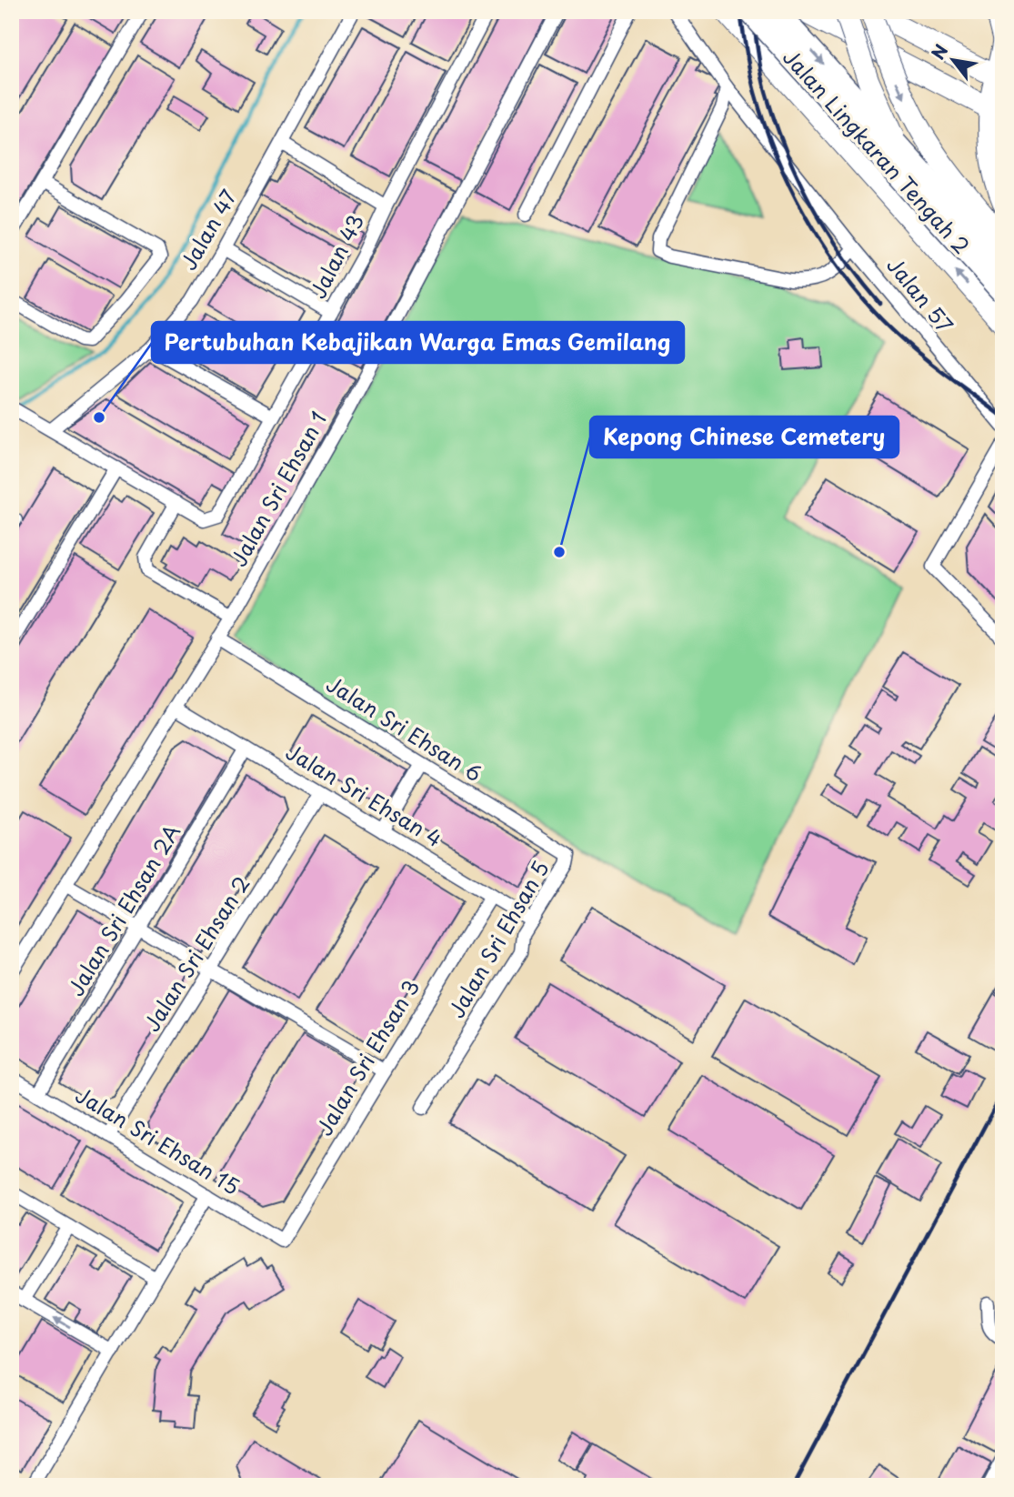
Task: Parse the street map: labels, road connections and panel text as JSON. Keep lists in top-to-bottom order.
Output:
{
  "streets": {
    "highway": ["Jalan Lingkaran Tengah 2"],
    "street": [
      "Jalan 47",
      "Jalan 43",
      "Jalan 57",
      "Jalan Sri Ehsan 1",
      "Jalan Sri Ehsan 6",
      "Jalan Sri Ehsan 4",
      "Jalan Sri Ehsan 2A",
      "Jalan Sri Ehsan 5",
      "Jalan Sri Ehsan 2",
      "Jalan Sri Ehsan 3",
      "Jalan Sri Ehsan 15"
    ]
  },
  "crossings": [
    ["Jalan Sri Ehsan 1", "Jalan Sri Ehsan 6"],
    ["Jalan Sri Ehsan 1", "Jalan Sri Ehsan 4"],
    ["Jalan Sri Ehsan 6", "Jalan Sri Ehsan 5"],
    ["Jalan Sri Ehsan 4", "Jalan Sri Ehsan 2A"],
    ["Jalan Sri Ehsan 4", "Jalan Sri Ehsan 5"],
    ["Jalan Sri Ehsan 4", "Jalan Sri Ehsan 2"],
    ["Jalan Sri Ehsan 4", "Jalan Sri Ehsan 3"],
    ["Jalan Sri Ehsan 2A", "Jalan Sri Ehsan 15"],
    ["Jalan Sri Ehsan 2", "Jalan Sri Ehsan 15"],
    ["Jalan Sri Ehsan 3", "Jalan Sri Ehsan 15"]
  ],
  "places": ["Pertubuhan Kebajikan Warga Emas Gemilang", "Kepong Chinese Cemetery"],
  "north": "top left"
}
